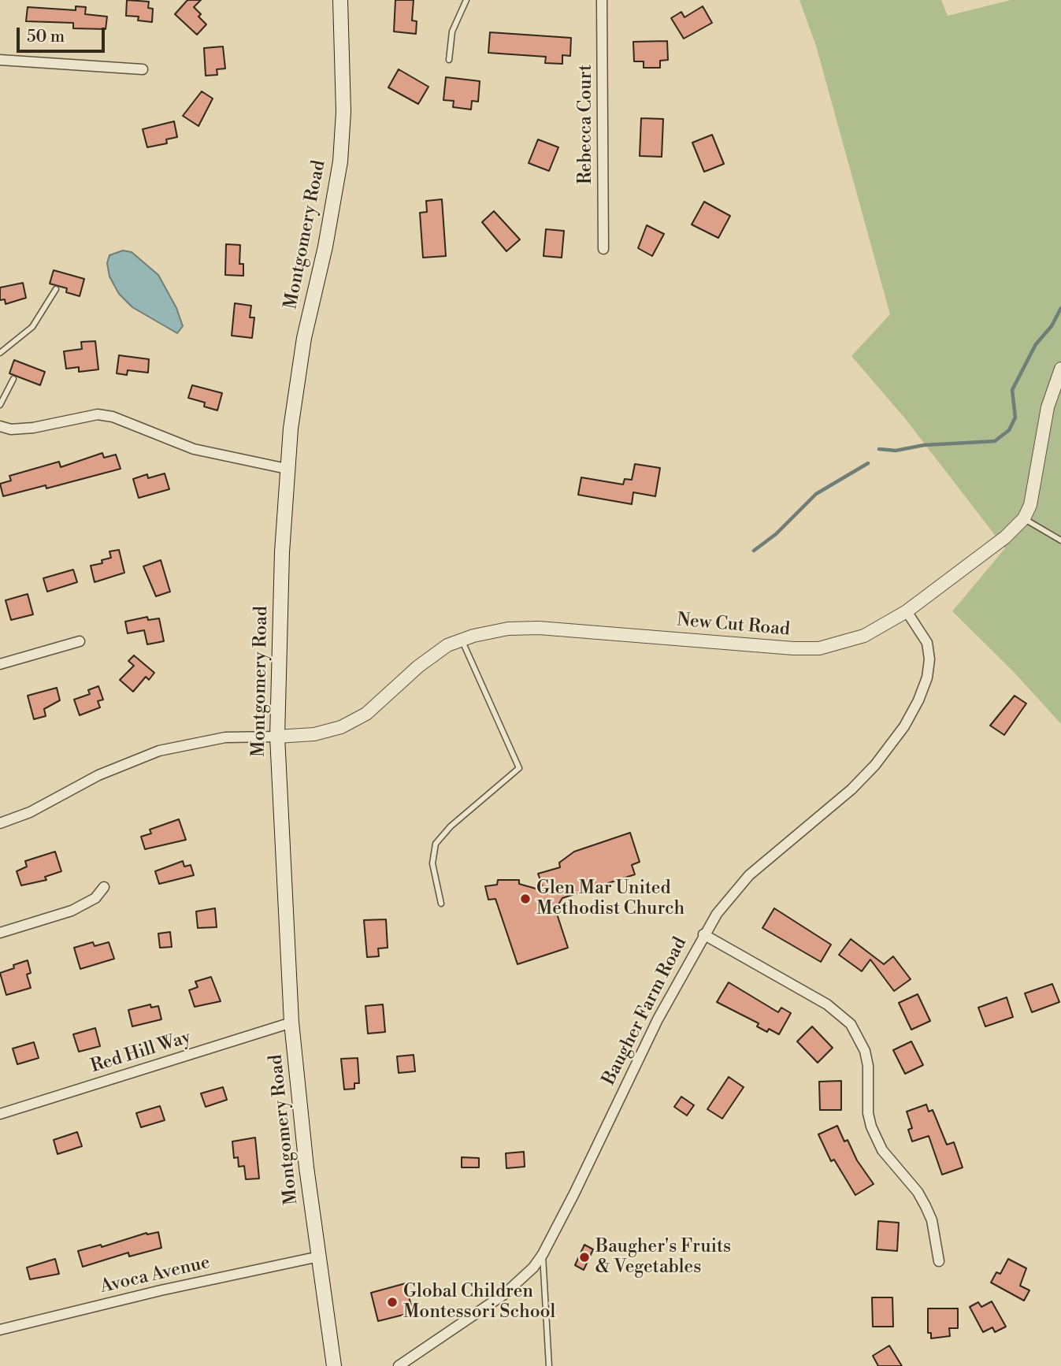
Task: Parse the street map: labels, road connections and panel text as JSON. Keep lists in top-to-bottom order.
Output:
{
  "streets": {
    "main road": ["Montgomery Road"],
    "street": [
      "Rebecca Court",
      "New Cut Road",
      "Baugher Farm Road",
      "Red Hill Way",
      "Avoca Avenue"
    ]
  },
  "crossings": [
    ["Montgomery Road", "New Cut Road"],
    ["Montgomery Road", "Red Hill Way"],
    ["Montgomery Road", "Avoca Avenue"],
    ["New Cut Road", "Baugher Farm Road"]
  ],
  "places": ["Glen Mar United Methodist Church", "Baugher's Fruits & Vegetables", "Global Children Montessori School"],
  "scale_bar": "50 m"
}
